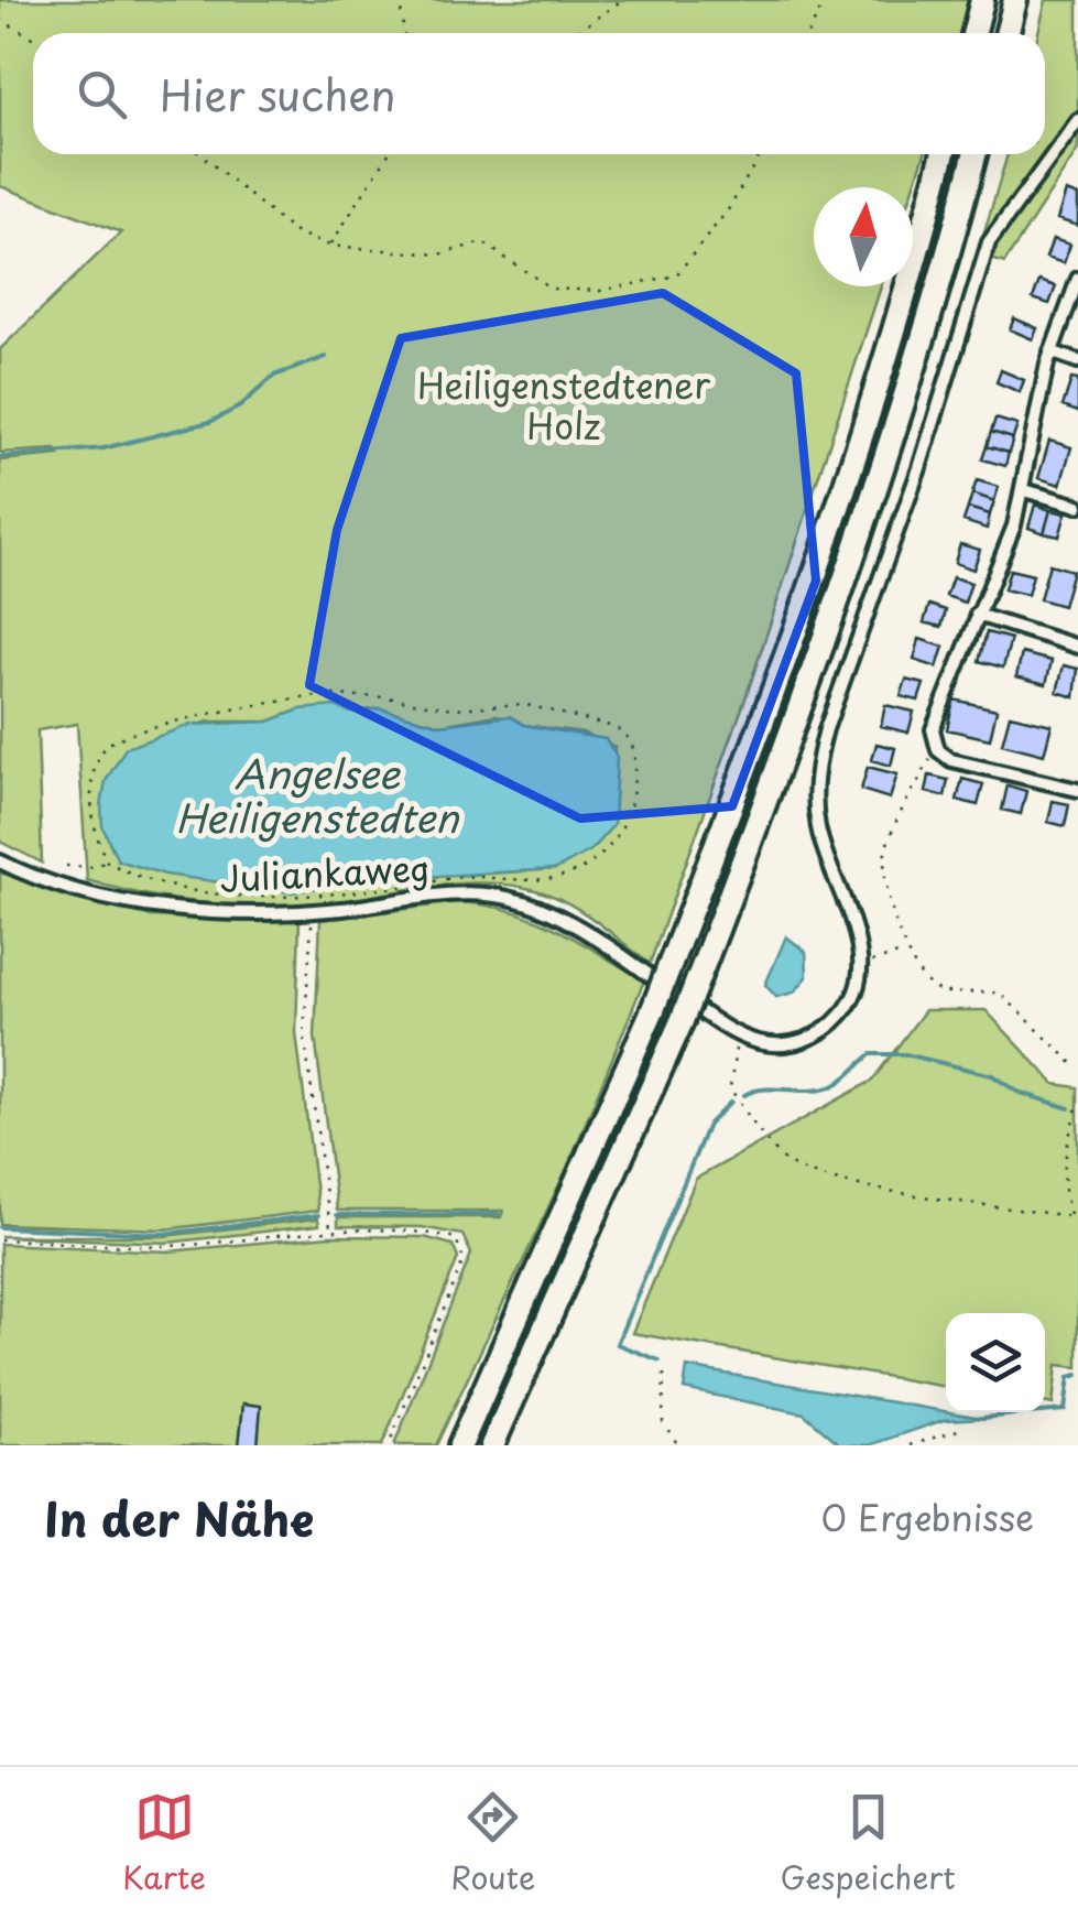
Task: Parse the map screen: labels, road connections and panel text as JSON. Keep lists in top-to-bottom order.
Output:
{
  "streets": {
    "street": ["Juliankaweg"]
  },
  "water": ["Angelsee Heiligenstedten"],
  "parks": ["Heiligenstedtener Holz"],
  "north": "top",
  "page": {
    "search": "Hier suchen",
    "heading": ["In der Nähe", "0 Ergebnisse"],
    "nav": ["Karte", "Route", "Gespeichert"]
  }
}
